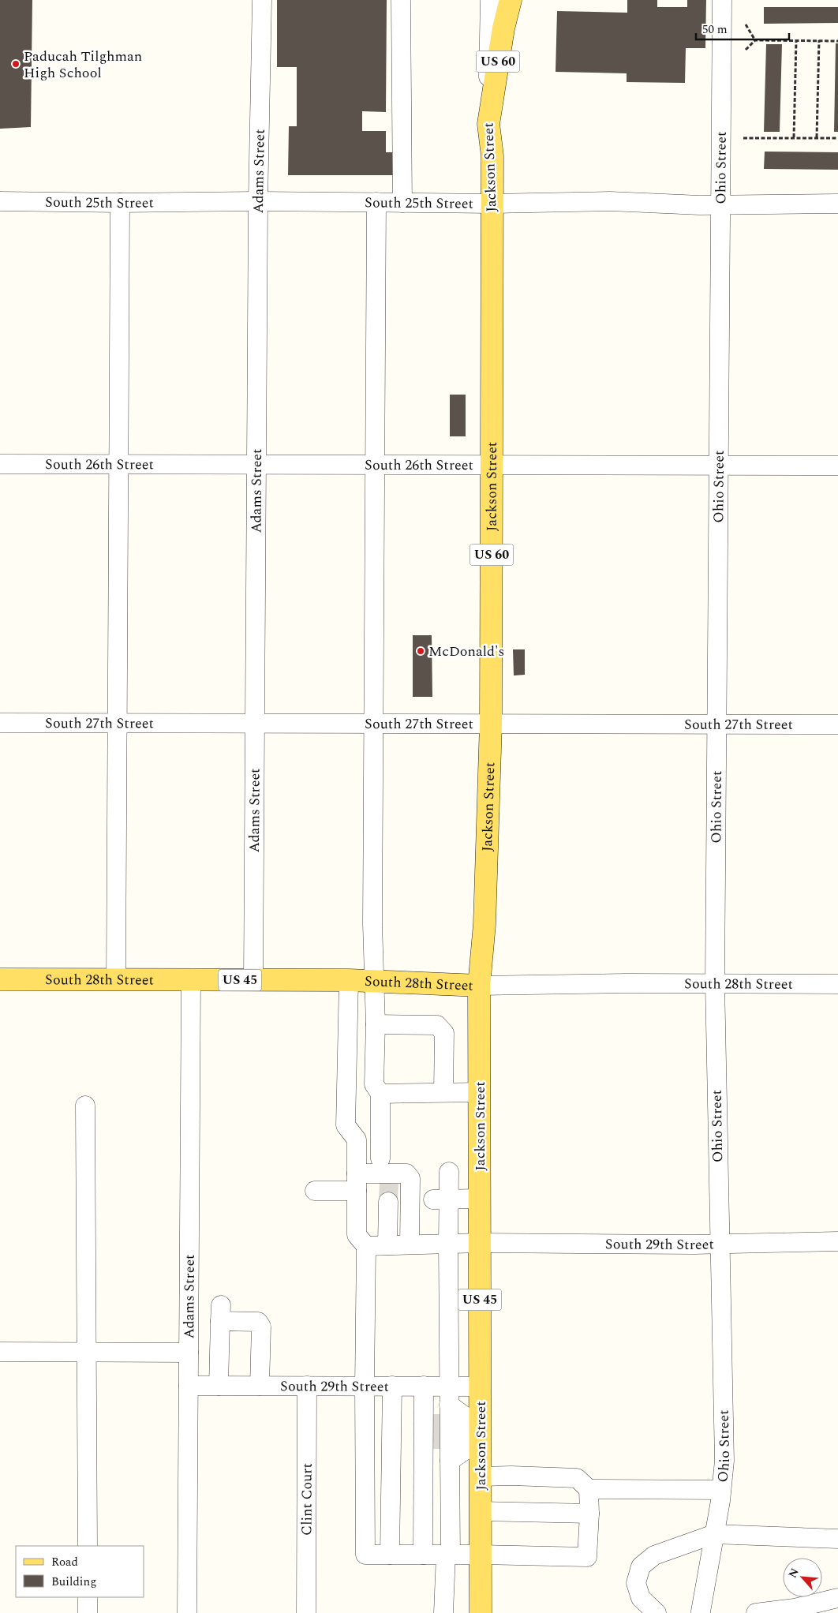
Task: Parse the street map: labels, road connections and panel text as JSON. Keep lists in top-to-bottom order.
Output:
{
  "streets": {
    "main road": [
      "US 60",
      "Jackson Street",
      "South 28th Street",
      "US 45"
    ],
    "street": [
      "Ohio Street",
      "Adams Street",
      "South 25th Street",
      "South 26th Street",
      "South 27th Street",
      "South 29th Street",
      "Clint Court"
    ]
  },
  "crossings": [
    ["US 60", "Jackson Street"],
    ["Jackson Street", "South 25th Street"],
    ["Jackson Street", "South 26th Street"],
    ["Jackson Street", "South 27th Street"],
    ["Jackson Street", "South 28th Street"],
    ["Jackson Street", "South 29th Street"],
    ["Ohio Street", "South 25th Street"],
    ["Ohio Street", "South 26th Street"],
    ["Ohio Street", "South 27th Street"],
    ["Ohio Street", "South 28th Street"],
    ["Ohio Street", "South 29th Street"],
    ["Adams Street", "South 25th Street"],
    ["Adams Street", "South 26th Street"],
    ["Adams Street", "South 27th Street"],
    ["Adams Street", "South 28th Street"],
    ["Adams Street", "South 29th Street"],
    ["South 29th Street", "Clint Court"]
  ],
  "places": ["Paducah Tilghman High School", "McDonald's"],
  "legend": ["Road", "Building"],
  "scale_bar": "50 m",
  "north": "top left"
}
